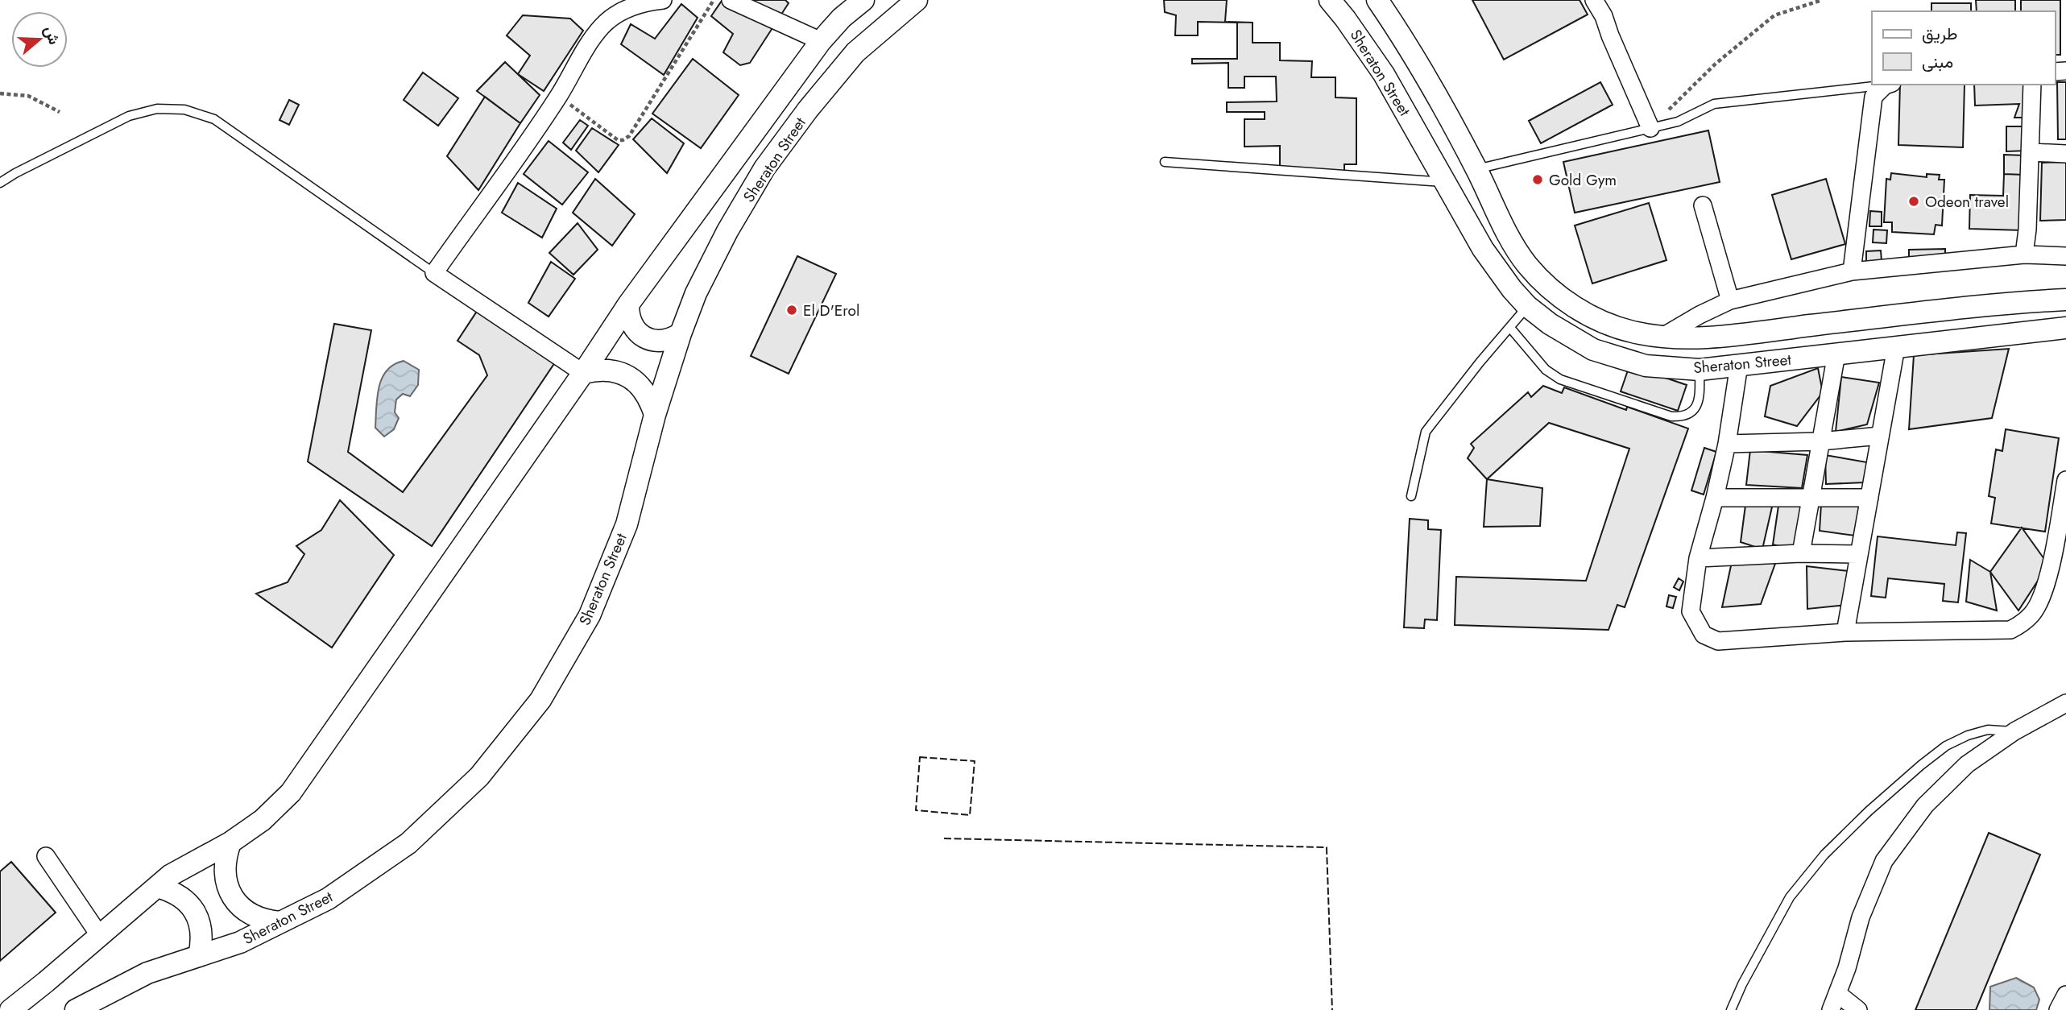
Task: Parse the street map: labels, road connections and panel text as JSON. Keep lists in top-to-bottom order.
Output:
{
  "streets": {
    "street": ["Sheraton Street"]
  },
  "places": ["Gold Gym", "Odeon travel", "El D'Erol"],
  "legend": ["طريق", "مبنى"],
  "north": "right"
}
